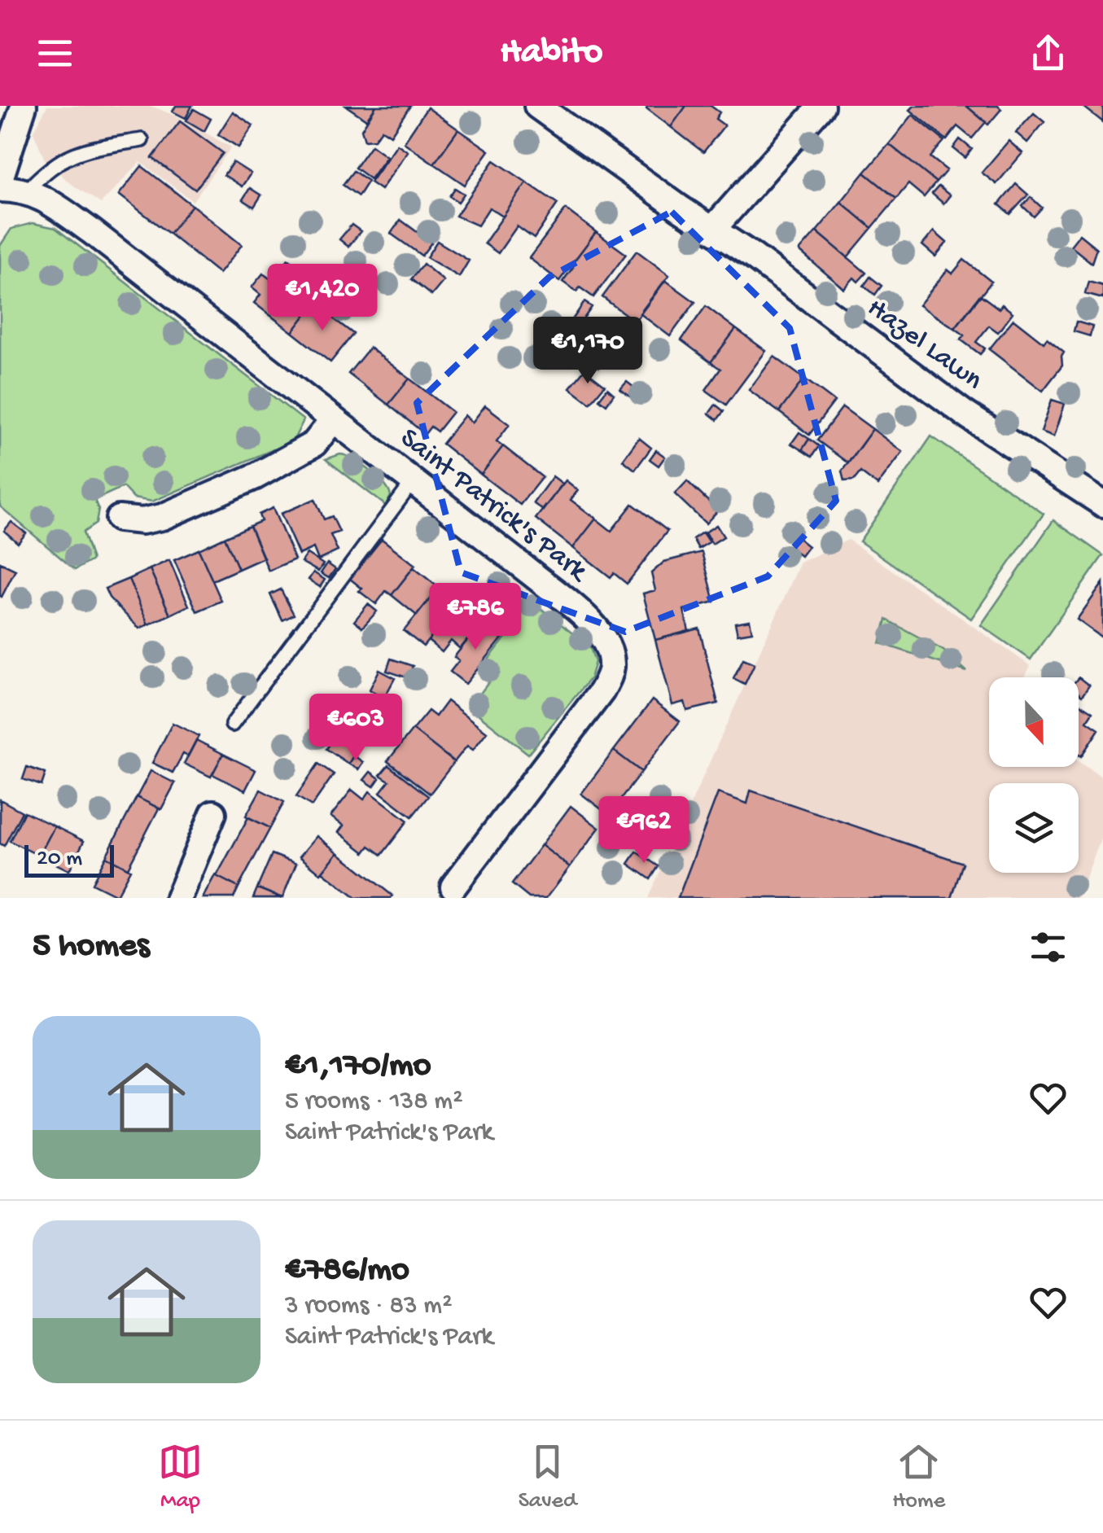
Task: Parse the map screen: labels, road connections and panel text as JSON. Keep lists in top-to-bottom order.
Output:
{
  "streets": {
    "street": ["Hazel Lawn", "Saint Patrick's Park"]
  },
  "scale_bar": "20 m",
  "north": "bottom",
  "page": {
    "header": "Habito",
    "price": [
      "€1,420",
      "€1,170",
      "€786",
      "€603",
      "€962"
    ],
    "scale": "20 m",
    "heading": "5 homes",
    "list": [
      {
        "name": "€1,170/mo",
        "note": "5 rooms · 138 m² · Saint Patrick's Park"
      },
      {
        "name": "€786/mo",
        "note": "3 rooms · 83 m² · Saint Patrick's Park"
      }
    ],
    "tabs": ["Map", "Saved", "Home"]
  }
}
